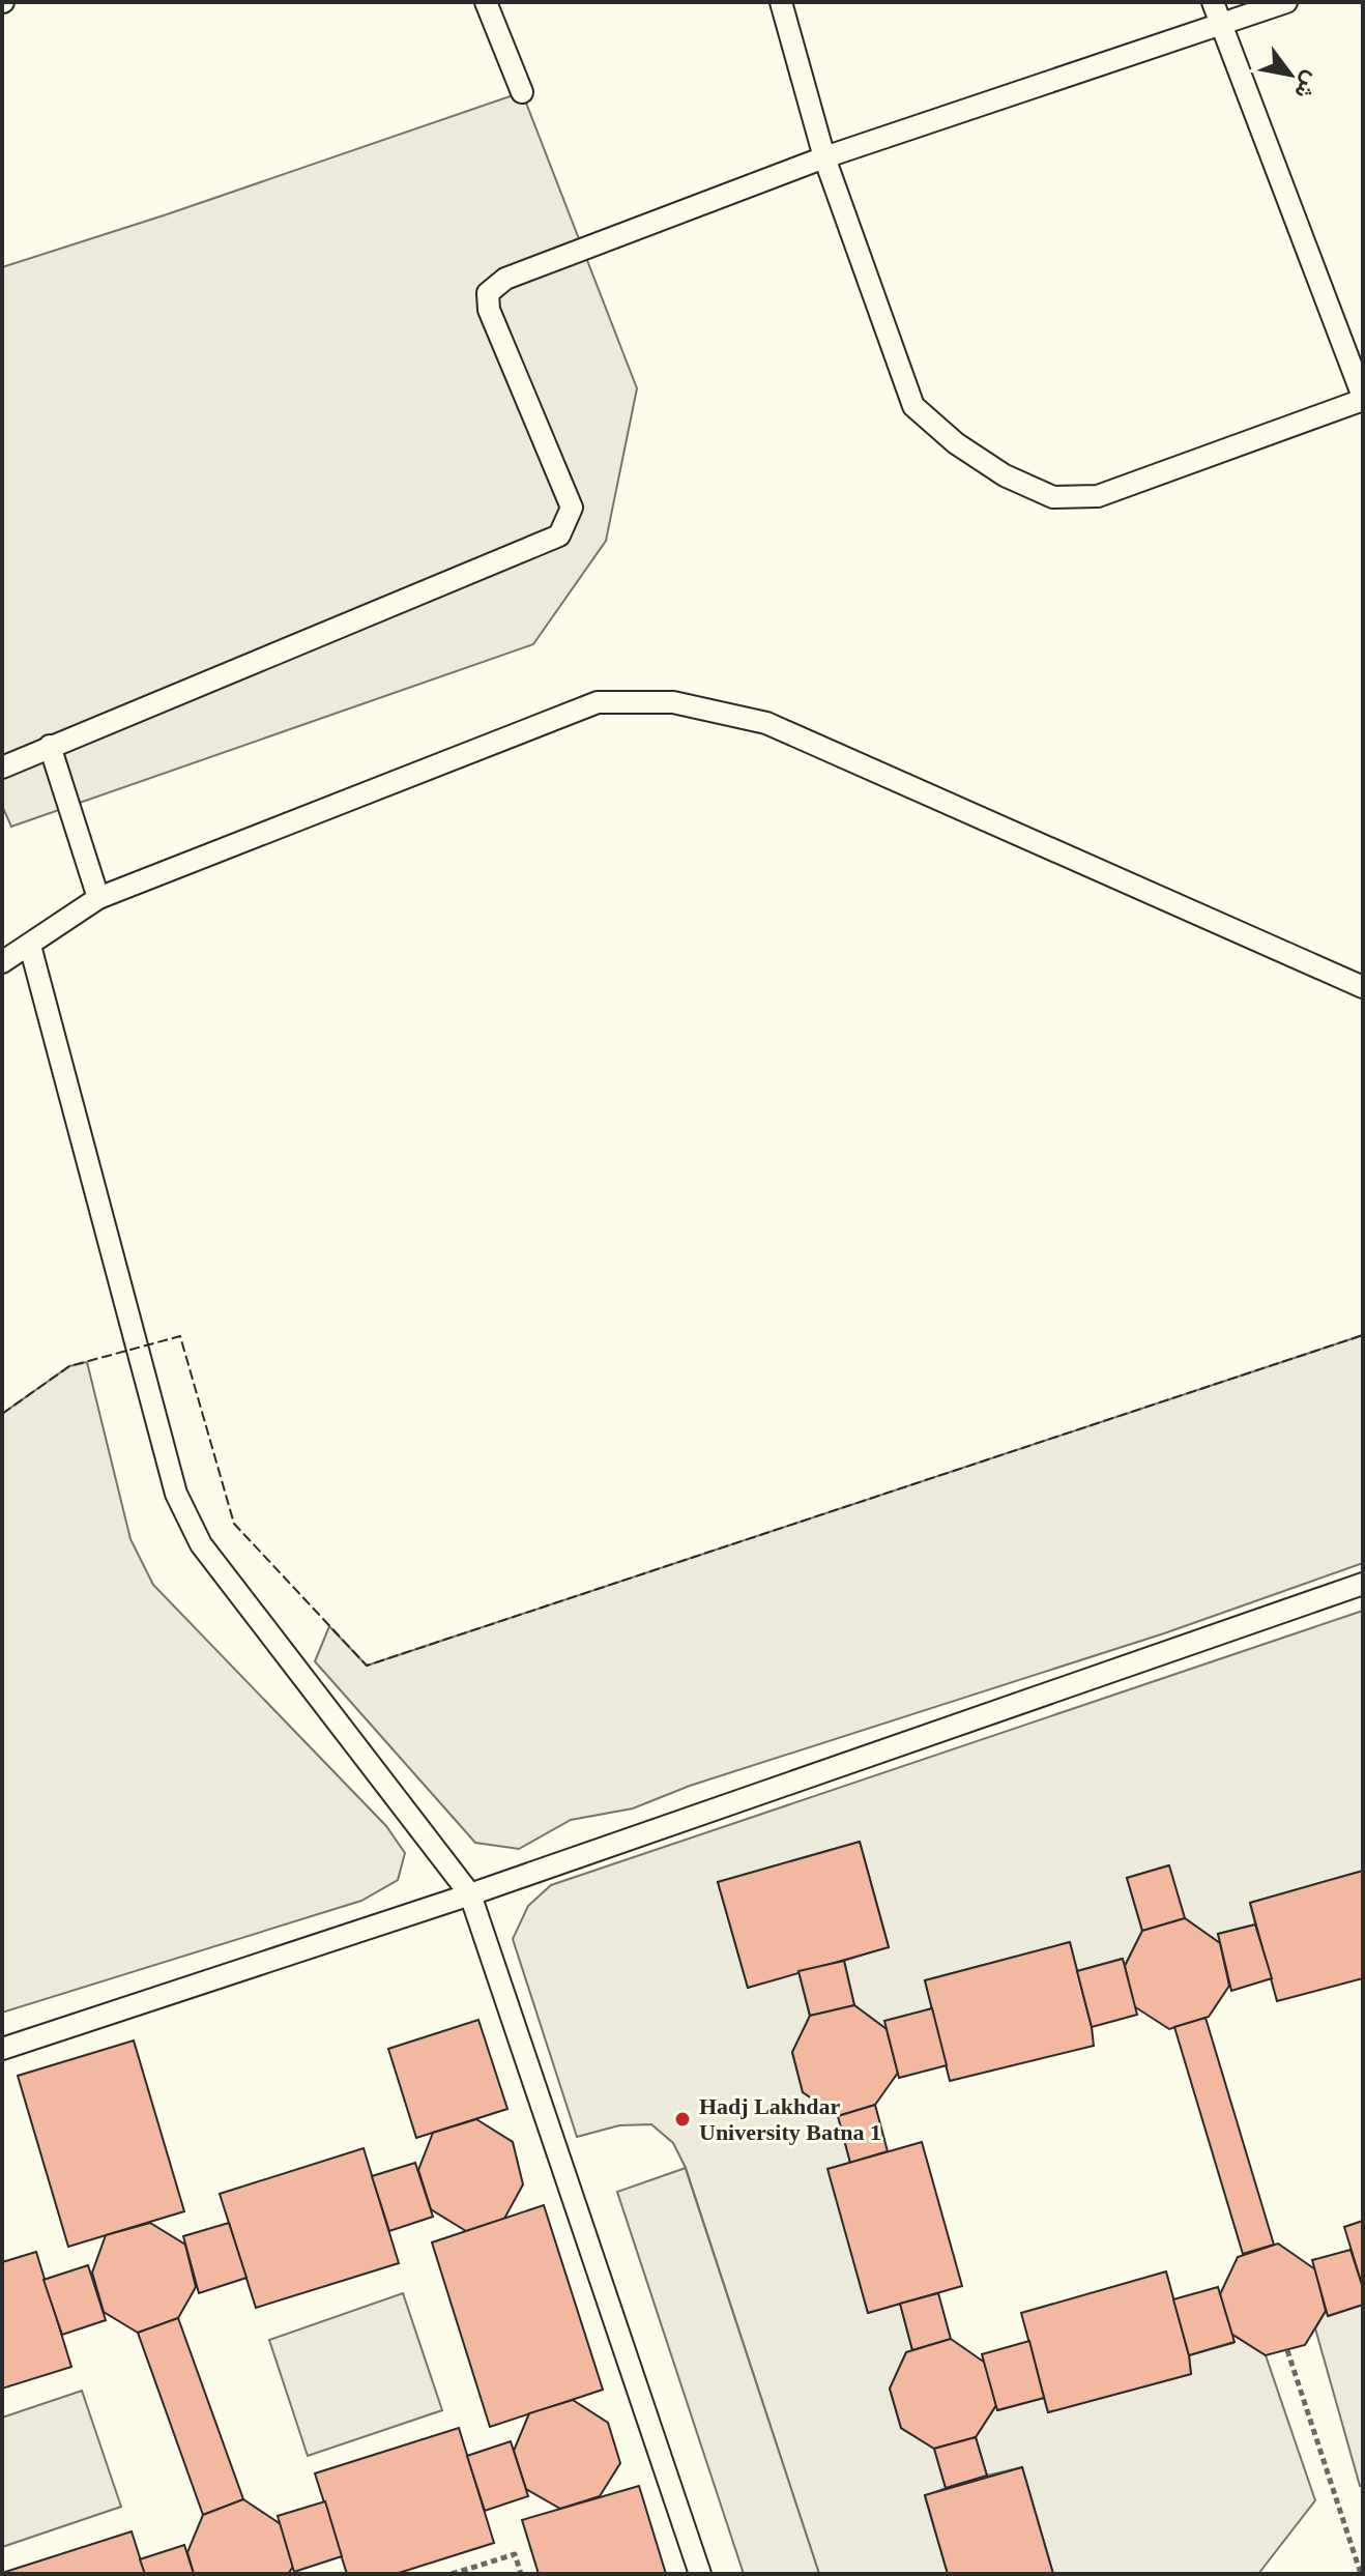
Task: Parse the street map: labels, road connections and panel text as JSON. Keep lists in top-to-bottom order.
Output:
{
  "places": ["Hadj Lakhdar University Batna 1"],
  "north": "bottom right"
}
